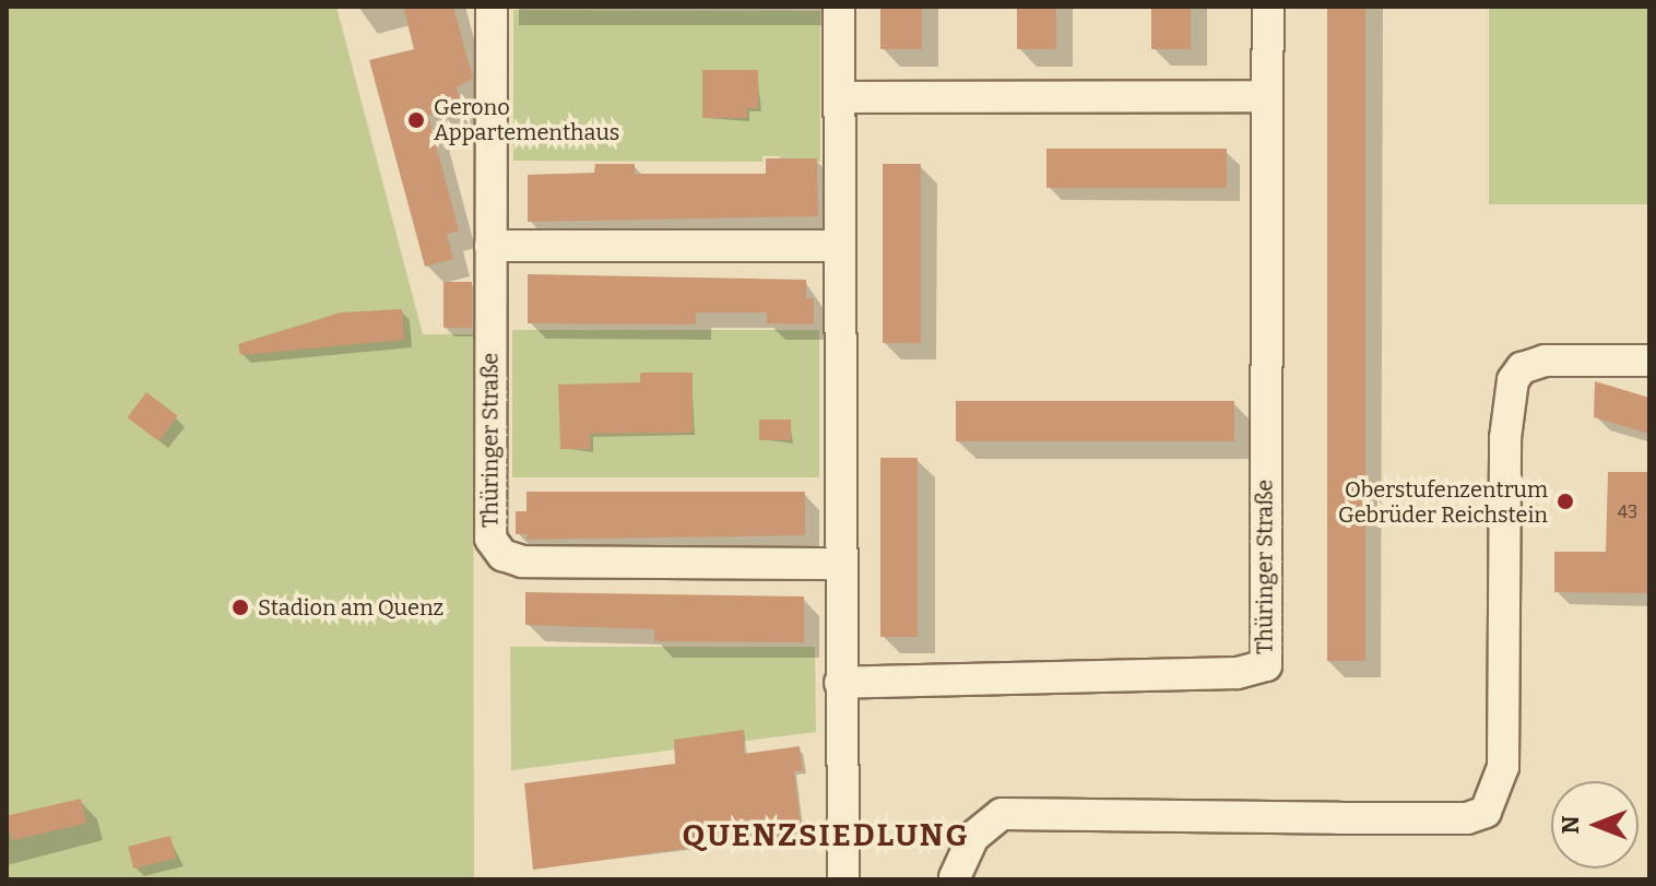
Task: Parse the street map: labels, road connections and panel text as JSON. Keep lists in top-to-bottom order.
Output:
{
  "streets": {
    "street": ["Thüringer Straße"]
  },
  "districts": ["QUENZSIEDLUNG"],
  "places": ["Gerono Appartementhaus", "Oberstufenzentrum Gebrüder Reichstein", "Stadion am Quenz"],
  "house_numbers": ["43"],
  "north": "left"
}
